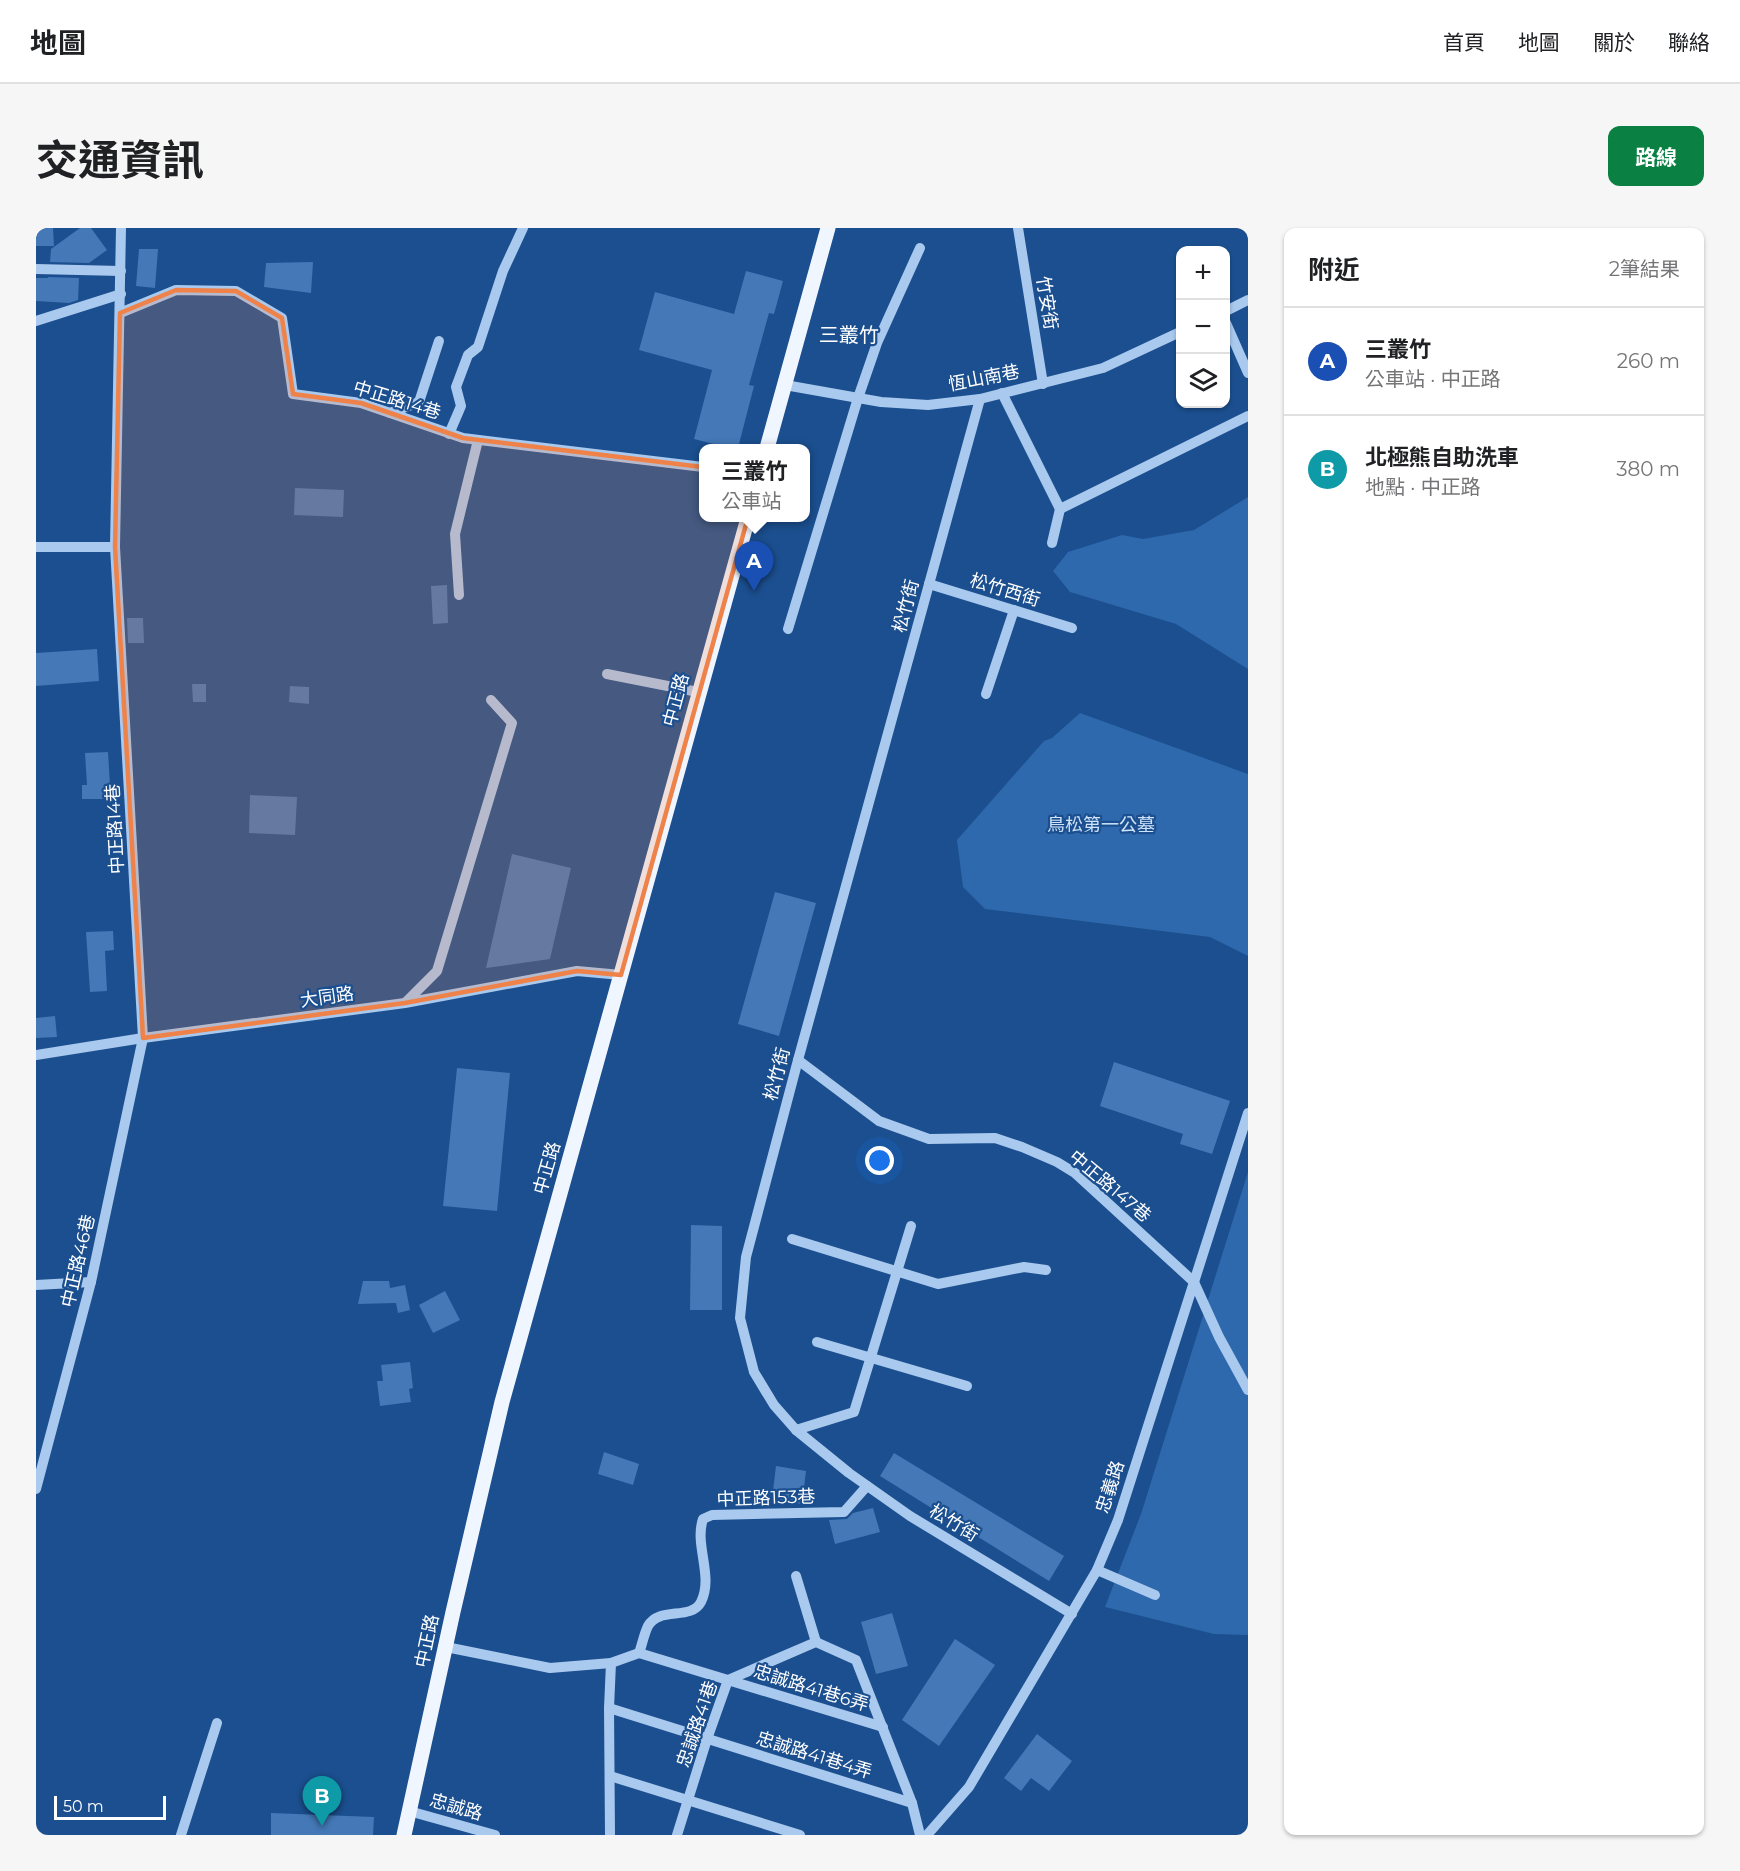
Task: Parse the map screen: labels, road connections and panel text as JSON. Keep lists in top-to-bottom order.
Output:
{
  "streets": {
    "main road": ["中正路"],
    "street": [
      "竹安街",
      "恆山南巷",
      "中正路14巷",
      "松竹西街",
      "松竹街",
      "大同路",
      "中正路147巷",
      "中正路46巷",
      "忠義路",
      "中正路153巷",
      "忠誠路41巷6弄",
      "忠誠路41巷",
      "忠誠路41巷4弄",
      "忠誠路"
    ]
  },
  "crossings": [
    ["竹安街", "恆山南巷"],
    ["恆山南巷", "松竹街"],
    ["中正路14巷", "大同路"],
    ["中正路14巷", "中正路46巷"],
    ["松竹西街", "松竹街"],
    ["松竹街", "中正路147巷"],
    ["松竹街", "忠義路"],
    ["松竹街", "中正路153巷"],
    ["中正路", "大同路"],
    ["中正路", "忠誠路"],
    ["大同路", "中正路46巷"],
    ["中正路147巷", "忠義路"],
    ["中正路153巷", "忠誠路41巷6弄"],
    ["忠誠路41巷6弄", "忠誠路41巷"],
    ["忠誠路41巷", "忠誠路41巷4弄"]
  ],
  "districts": ["三叢竹"],
  "parks": ["鳥松第一公墓"],
  "scale_bar": "50 m",
  "page": {
    "header": "地圖",
    "nav": [
      "首頁",
      "地圖",
      "關於",
      "聯絡"
    ],
    "title": "交通資訊",
    "buttons": "路線",
    "heading": ["附近", "2筆結果"],
    "map_buttons": ["+", "−"],
    "list": [
      {
        "mark": "A",
        "name": "三叢竹",
        "note": "公車站 · 中正路",
        "value": "260 m"
      },
      {
        "mark": "B",
        "name": "北極熊自助洗車",
        "note": "地點 · 中正路",
        "value": "380 m"
      }
    ],
    "popup": ["三叢竹", "公車站"],
    "pins": ["A", "B"],
    "scale": "50 m"
  }
}
